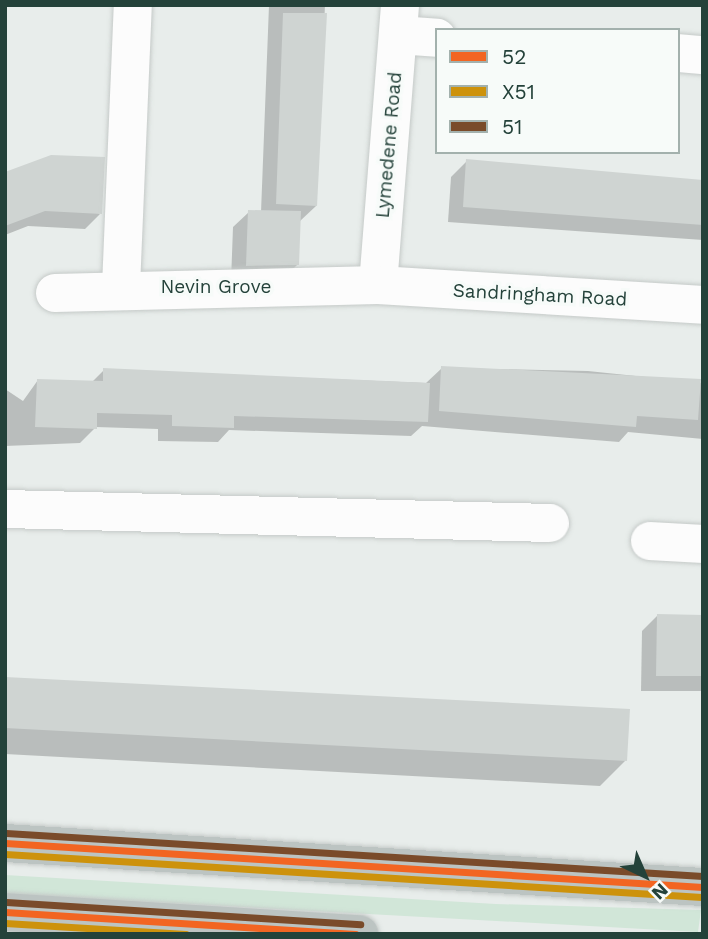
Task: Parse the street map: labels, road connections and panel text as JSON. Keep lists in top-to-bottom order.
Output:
{
  "streets": {
    "street": ["Lymedene Road", "Nevin Grove", "Sandringham Road"]
  },
  "crossings": [
    ["Lymedene Road", "Nevin Grove"],
    ["Lymedene Road", "Sandringham Road"],
    ["Nevin Grove", "Sandringham Road"]
  ],
  "lines": ["transit line 51", "transit line 52", "transit line X51"],
  "legend": ["52", "X51", "51"],
  "north": "bottom right"
}
